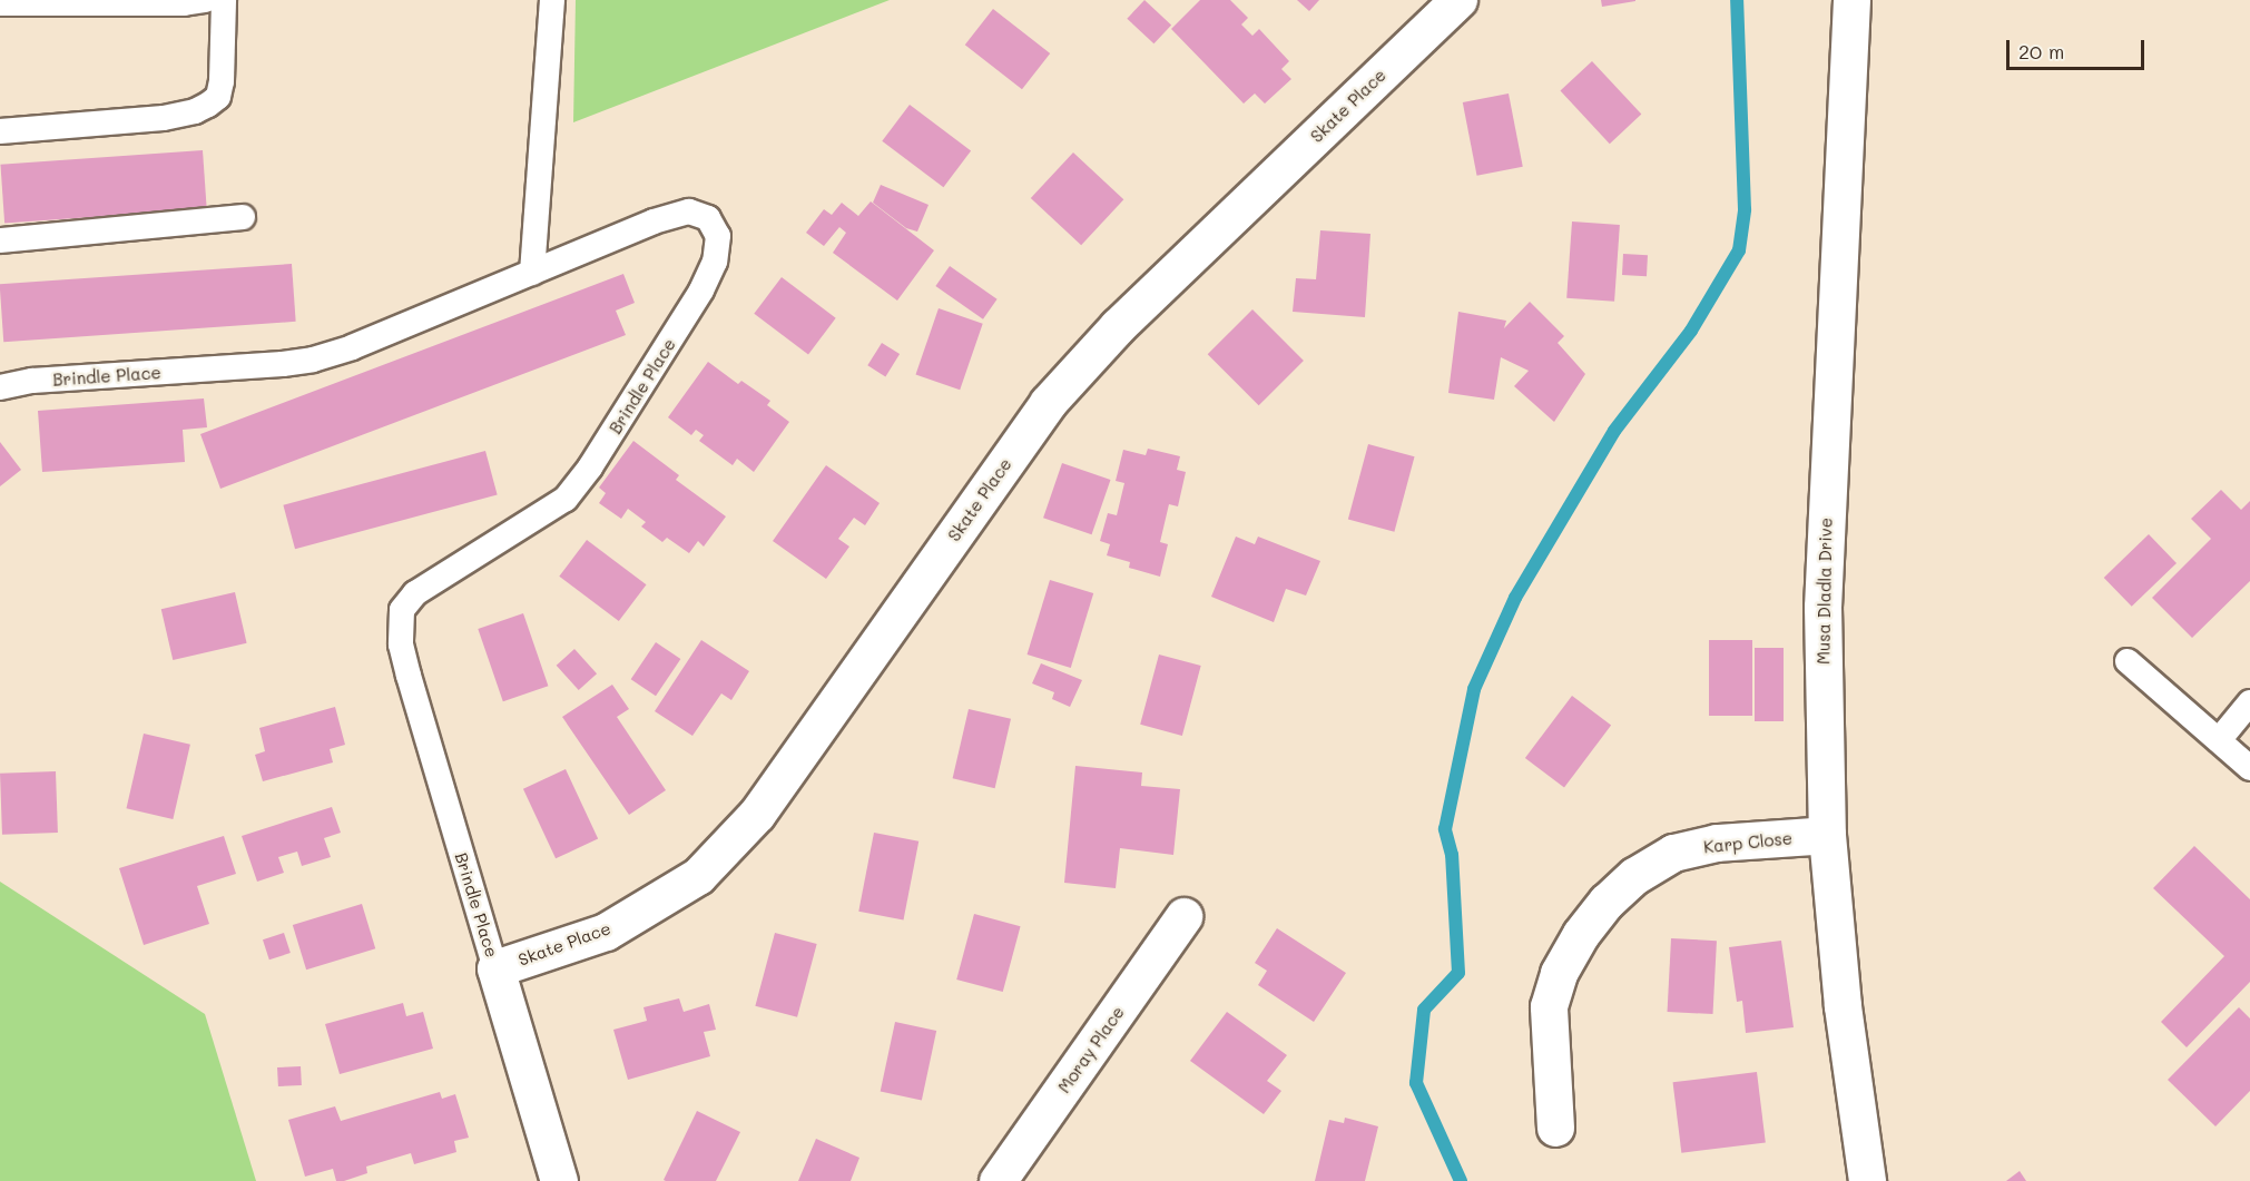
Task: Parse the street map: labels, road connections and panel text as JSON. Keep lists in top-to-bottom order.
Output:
{
  "streets": {
    "street": [
      "Skate Place",
      "Brindle Place",
      "Musa Dladla Drive",
      "Karp Close",
      "Moray Place"
    ]
  },
  "crossings": [
    ["Skate Place", "Brindle Place"],
    ["Musa Dladla Drive", "Karp Close"]
  ],
  "scale_bar": "20 m"
}
